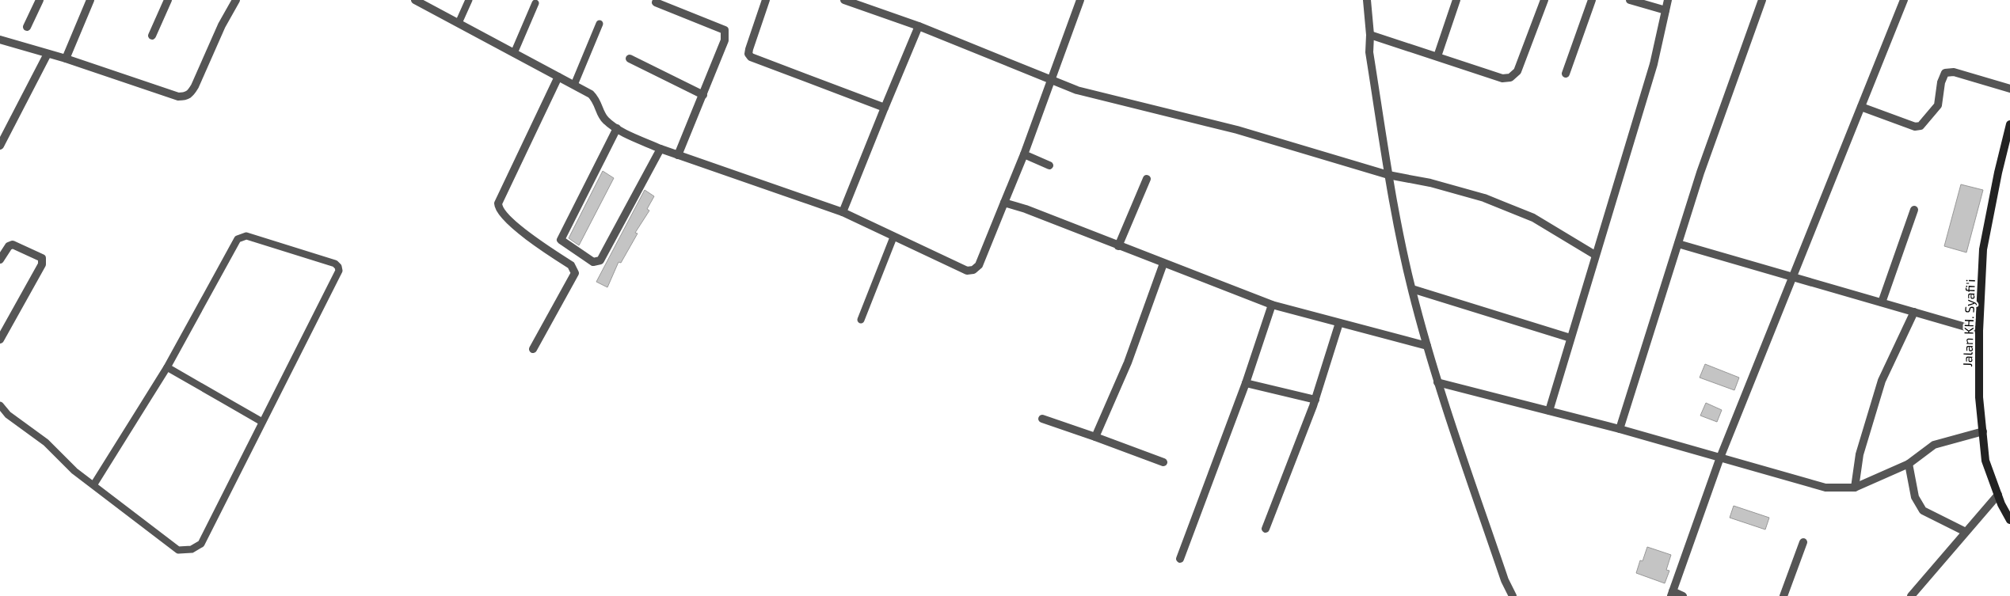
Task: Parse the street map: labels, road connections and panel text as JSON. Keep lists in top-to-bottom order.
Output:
{
  "streets": {
    "main road": ["Jalan KH. Syafi'i"]
  }
}
